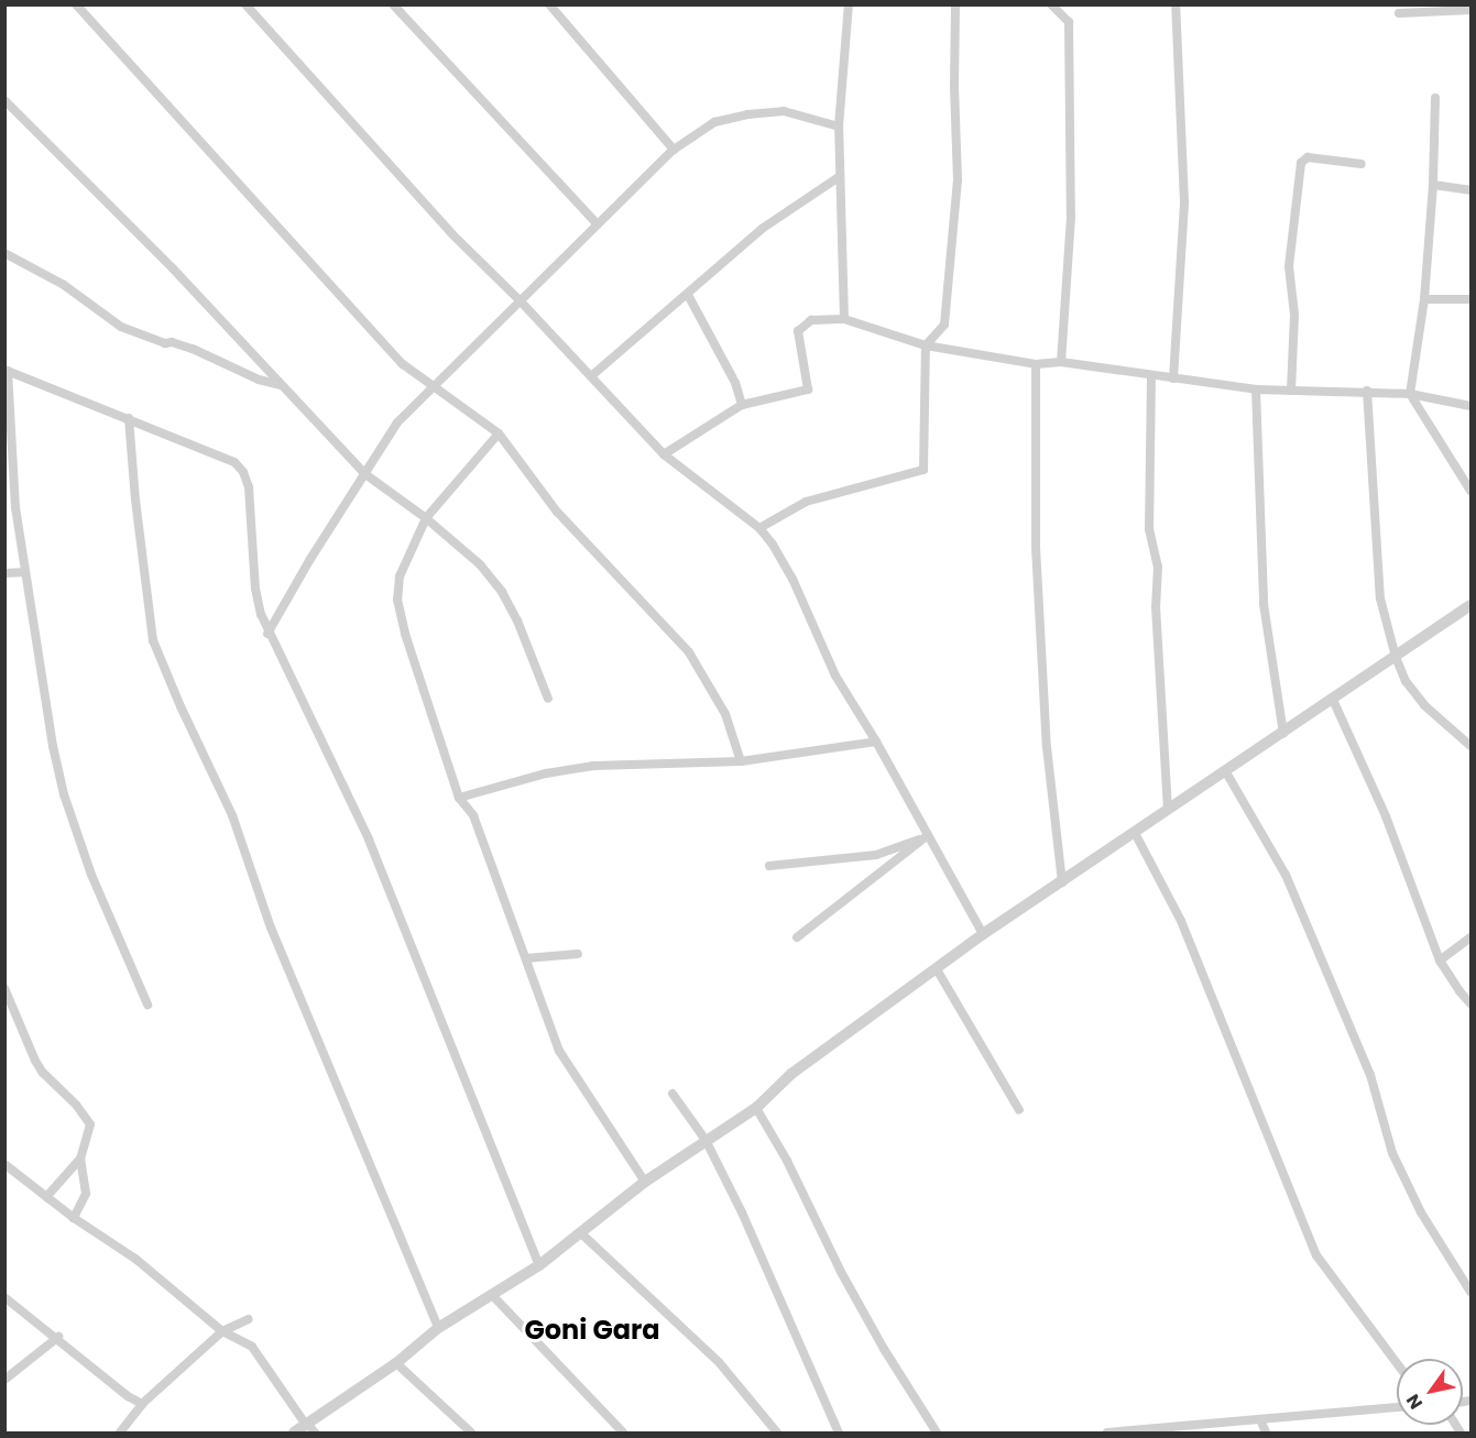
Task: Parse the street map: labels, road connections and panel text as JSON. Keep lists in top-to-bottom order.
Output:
{
  "districts": ["Goni Gara"],
  "north": "bottom left"
}
